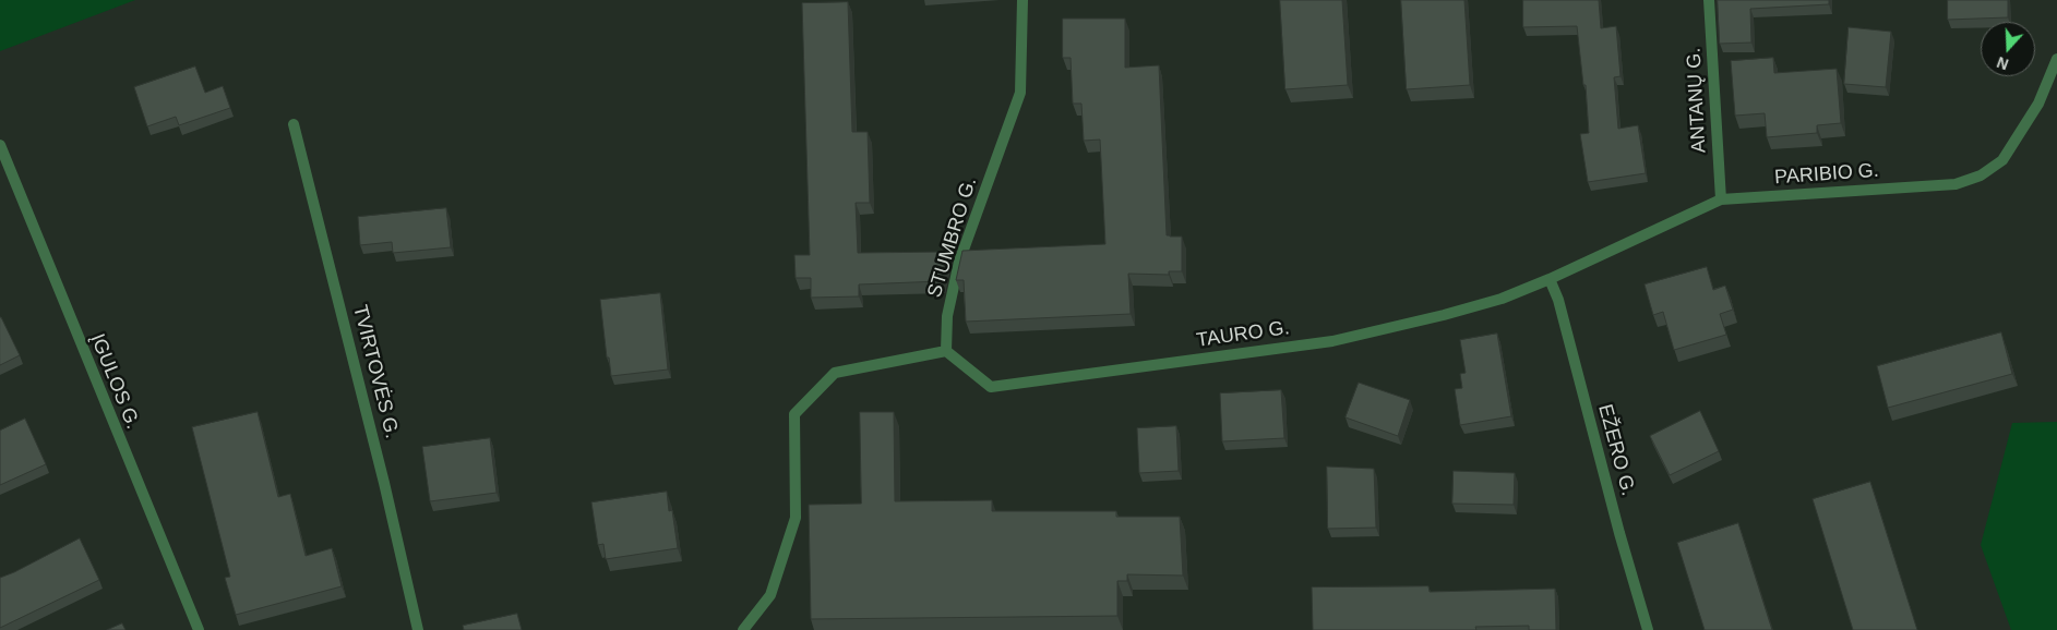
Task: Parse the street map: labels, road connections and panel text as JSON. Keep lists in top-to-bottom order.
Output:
{
  "streets": {
    "street": [
      "ANTANŲ G.",
      "PARIBIO G.",
      "STUMBRO G.",
      "TAURO G.",
      "TVIRTOVĖS G.",
      "ĮGULOS G.",
      "EŽERO G."
    ]
  },
  "crossings": [
    ["ANTANŲ G.", "PARIBIO G."],
    ["PARIBIO G.", "TAURO G."],
    ["PARIBIO G.", "EŽERO G."],
    ["STUMBRO G.", "TAURO G."],
    ["TAURO G.", "EŽERO G."]
  ],
  "north": "bottom"
}
